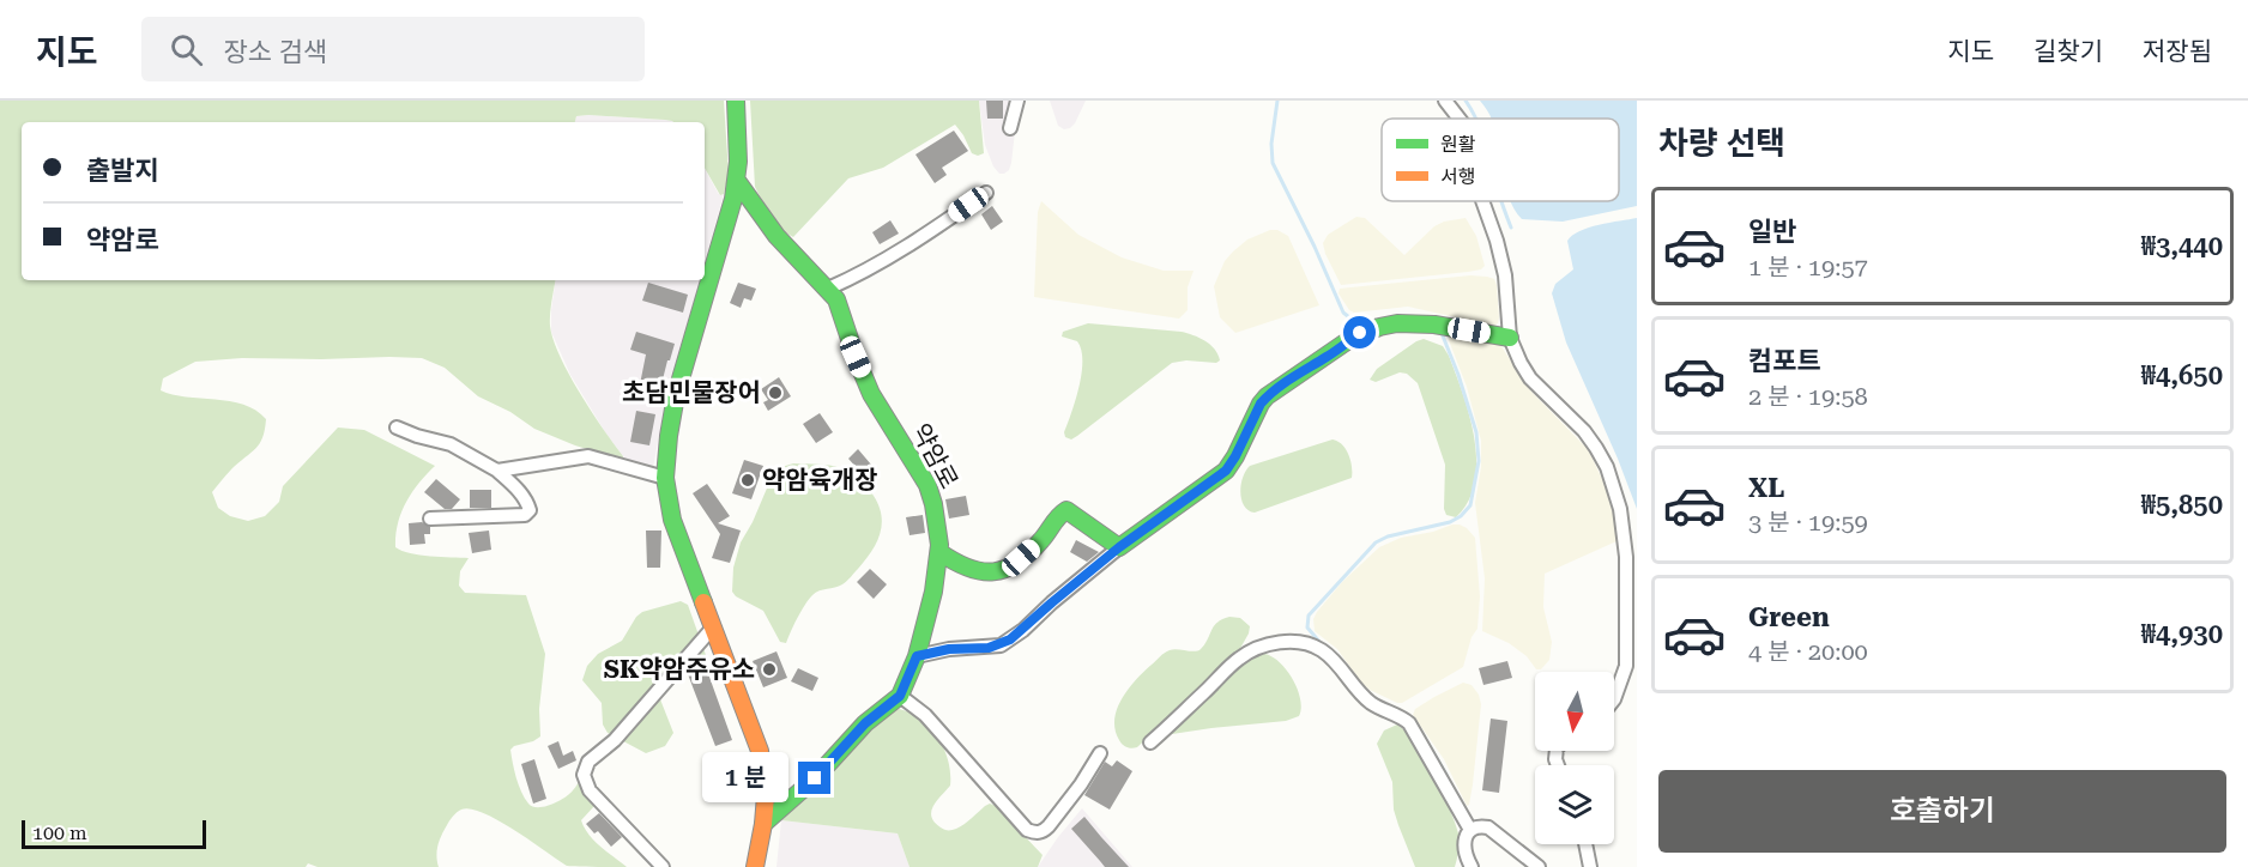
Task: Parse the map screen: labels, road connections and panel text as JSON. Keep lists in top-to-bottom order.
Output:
{
  "streets": {
    "street": ["약암로"]
  },
  "places": ["초담민물장어", "약암육개장", "SK약암주유소"],
  "legend": ["원활", "서행"],
  "scale_bar": "100 m",
  "north": "bottom",
  "page": {
    "header": "지도",
    "search": "장소 검색",
    "nav": ["지도", "길찾기", "저장됨"],
    "heading": "차량 선택",
    "banner": ["출발지", "약암로"],
    "list": [
      {
        "name": "일반",
        "note": "1 분 · 19:57",
        "value": "₩3,440"
      },
      {
        "name": "컴포트",
        "note": "2 분 · 19:58",
        "value": "₩4,650"
      },
      {
        "name": "XL",
        "note": "3 분 · 19:59",
        "value": "₩5,850"
      },
      {
        "name": "Green",
        "note": "4 분 · 20:00",
        "value": "₩4,930"
      }
    ],
    "bubble": "1 분",
    "buttons": "호출하기",
    "scale": "100 m"
  }
}
